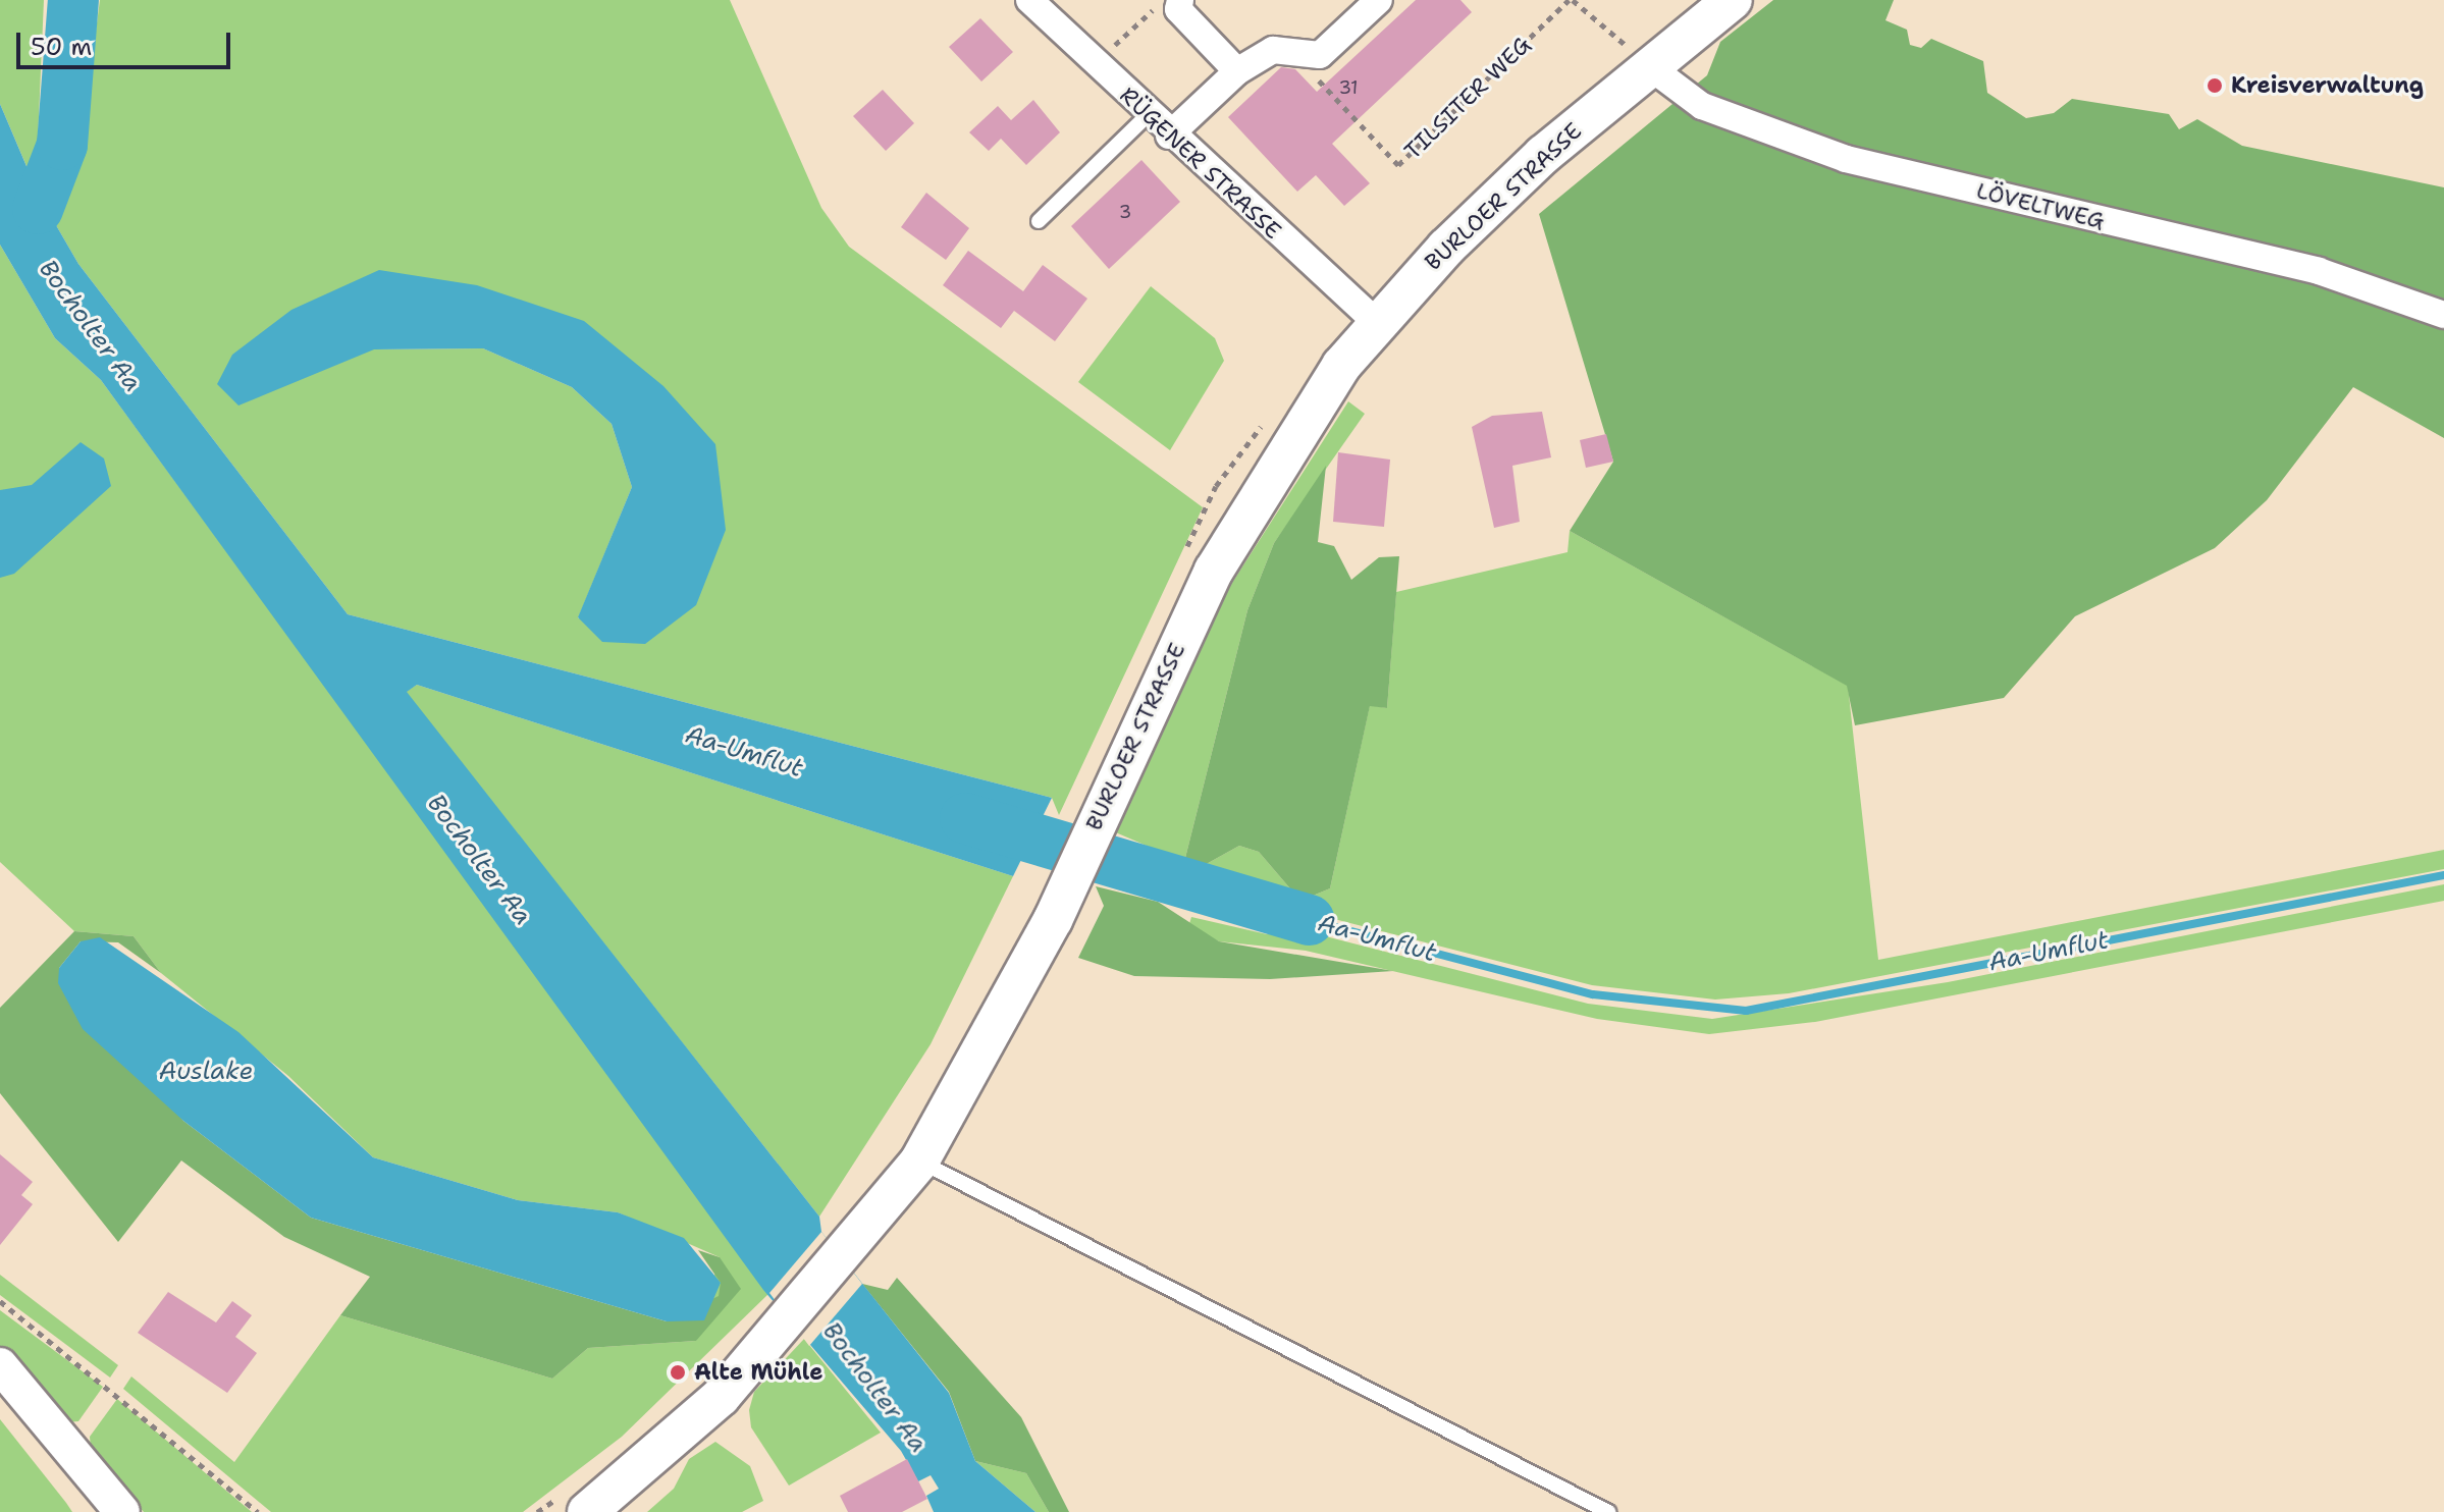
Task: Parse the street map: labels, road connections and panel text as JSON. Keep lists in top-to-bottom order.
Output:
{
  "streets": {
    "main road": ["BURLOER STRASSE"],
    "street": ["RÜGENER STRASSE", "LÖVELTWEG"],
    "path": ["TILSITER WEG"]
  },
  "crossings": [
    ["RÜGENER STRASSE", "BURLOER STRASSE"],
    ["BURLOER STRASSE", "LÖVELTWEG"]
  ],
  "water": ["Bocholter Aa", "Aa-Umflut", "Auslake"],
  "places": ["Kreisverwaltung", "Alte Mühle"],
  "house_numbers": ["31", "3"],
  "scale_bar": "50 m"
}
